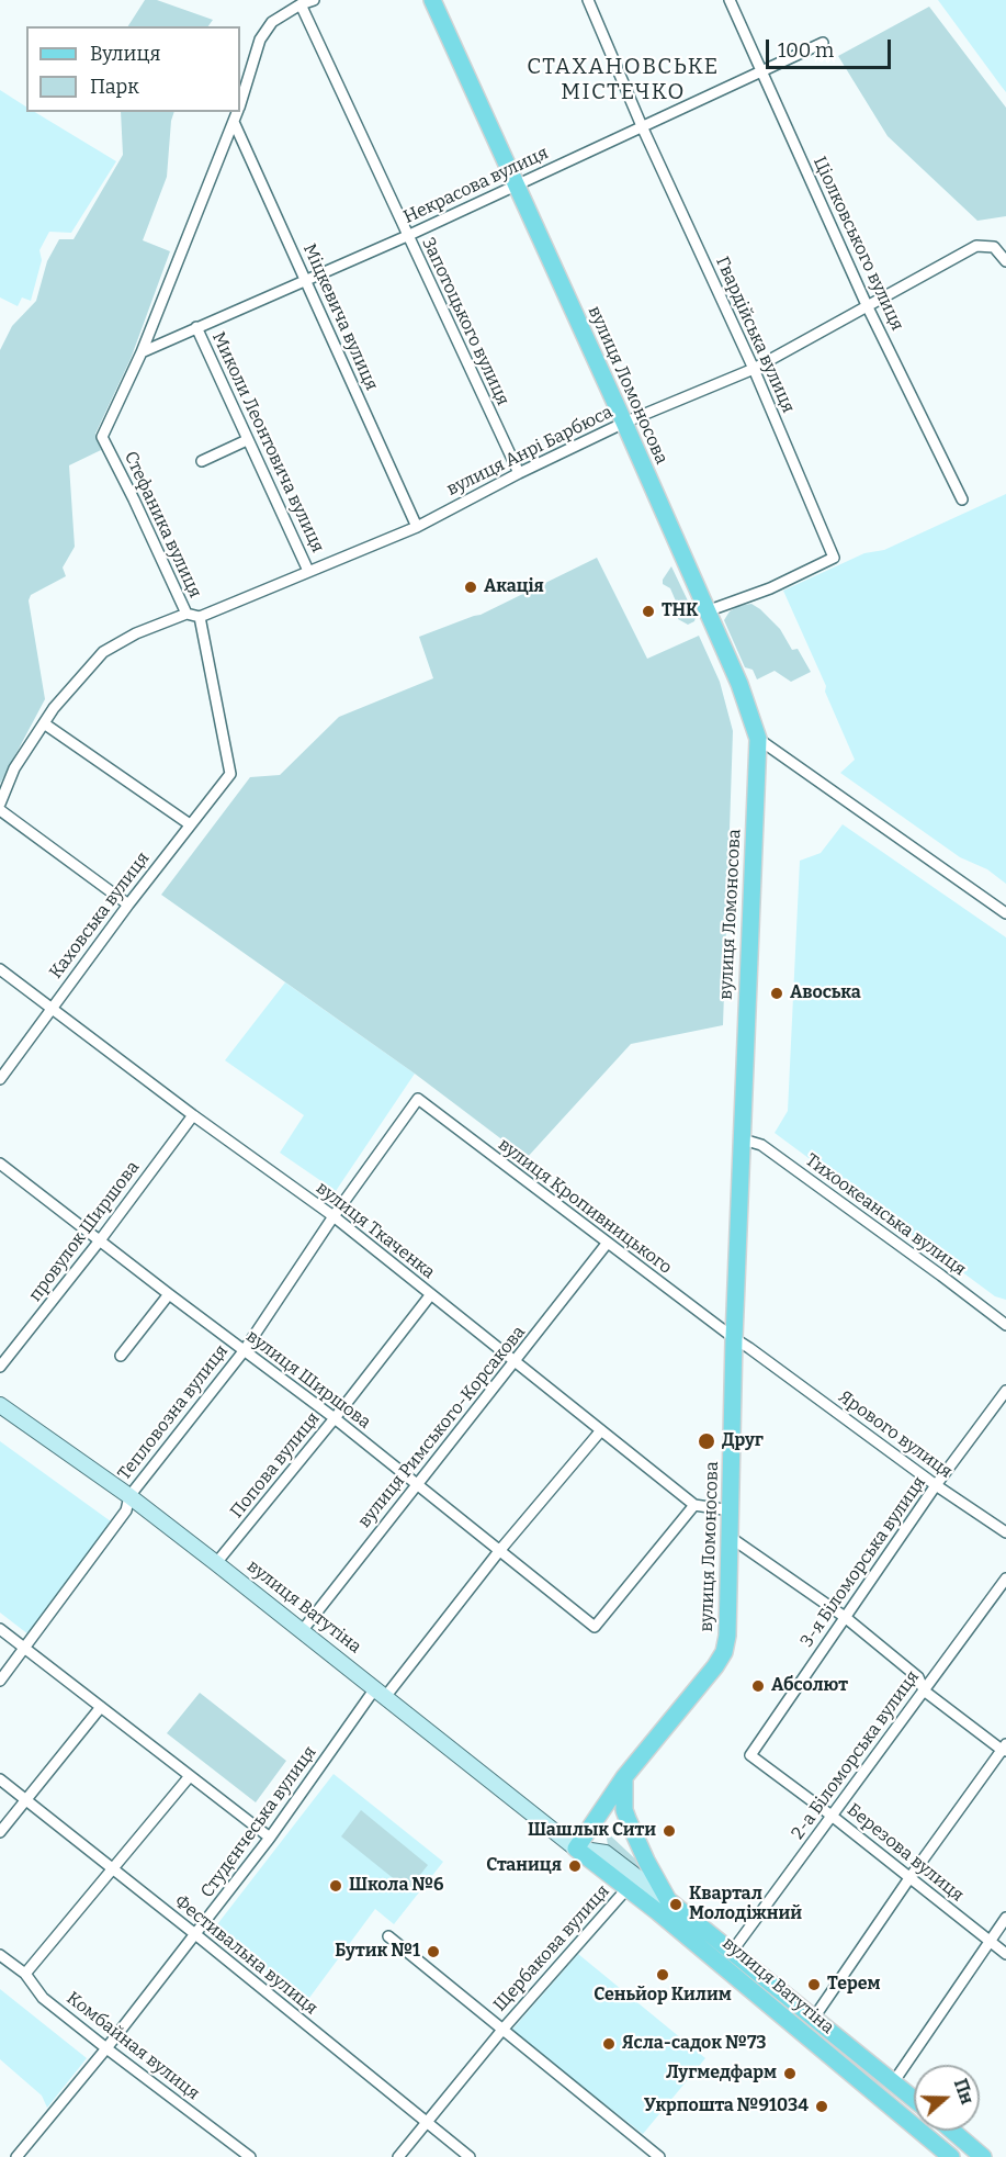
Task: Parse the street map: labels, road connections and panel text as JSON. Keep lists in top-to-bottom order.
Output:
{
  "streets": {
    "main road": ["вулиця Ломоносова", "вулиця Ватутіна"],
    "street": [
      "Некрасова вулиця",
      "Ціолковського вулиця",
      "Міцкевича вулиця",
      "Запотоцького вулиця",
      "Гвардійська вулиця",
      "Миколи Леонтовича вулиця",
      "вулиця Анрі Барбюса",
      "Стефаника вулиця",
      "Каховська вулиця",
      "вулиця Кропивницького",
      "Тихоокеанська вулиця",
      "вулиця Ткаченка",
      "провулок Ширшова",
      "вулиця Ширшова",
      "Тепловозна вулиця",
      "вулиця Римського-Корсакова",
      "Ярового вулиця",
      "Попова вулиця",
      "3-я Біломорська вулиця",
      "2-а Біломорська вулиця",
      "Студєнчеська вулиця",
      "Березова вулиця",
      "Щербакова вулиця",
      "Фестивальна вулиця",
      "Комбайная вулиця"
    ]
  },
  "crossings": [
    ["Некрасова вулиця", "Ціолковського вулиця"],
    ["Некрасова вулиця", "Міцкевича вулиця"],
    ["Некрасова вулиця", "Запотоцького вулиця"],
    ["Некрасова вулиця", "Гвардійська вулиця"],
    ["Некрасова вулиця", "вулиця Ломоносова"],
    ["Некрасова вулиця", "Миколи Леонтовича вулиця"],
    ["Некрасова вулиця", "Стефаника вулиця"],
    ["Ціолковського вулиця", "вулиця Анрі Барбюса"],
    ["Міцкевича вулиця", "вулиця Анрі Барбюса"],
    ["Запотоцького вулиця", "вулиця Анрі Барбюса"],
    ["Гвардійська вулиця", "вулиця Ломоносова"],
    ["Гвардійська вулиця", "вулиця Анрі Барбюса"],
    ["вулиця Ломоносова", "вулиця Анрі Барбюса"],
    ["вулиця Ломоносова", "вулиця Кропивницького"],
    ["вулиця Ломоносова", "Тихоокеанська вулиця"],
    ["вулиця Ломоносова", "Ярового вулиця"],
    ["вулиця Ломоносова", "вулиця Ватутіна"],
    ["Миколи Леонтовича вулиця", "вулиця Анрі Барбюса"],
    ["вулиця Анрі Барбюса", "Стефаника вулиця"],
    ["Стефаника вулиця", "Каховська вулиця"],
    ["Каховська вулиця", "вулиця Ткаченка"],
    ["вулиця Кропивницького", "Тепловозна вулиця"],
    ["вулиця Кропивницького", "вулиця Римського-Корсакова"],
    ["вулиця Кропивницького", "Ярового вулиця"],
    ["вулиця Ткаченка", "провулок Ширшова"],
    ["вулиця Ткаченка", "вулиця Ширшова"],
    ["вулиця Ткаченка", "Тепловозна вулиця"],
    ["вулиця Ткаченка", "вулиця Римського-Корсакова"],
    ["вулиця Ткаченка", "Попова вулиця"],
    ["вулиця Ткаченка", "Студєнчеська вулиця"],
    ["провулок Ширшова", "вулиця Ширшова"],
    ["вулиця Ширшова", "Тепловозна вулиця"],
    ["вулиця Ширшова", "вулиця Римського-Корсакова"],
    ["вулиця Ширшова", "Попова вулиця"],
    ["вулиця Ширшова", "Студєнчеська вулиця"],
    ["Тепловозна вулиця", "вулиця Ватутіна"],
    ["вулиця Римського-Корсакова", "вулиця Ватутіна"],
    ["Ярового вулиця", "3-я Біломорська вулиця"],
    ["Попова вулиця", "вулиця Ватутіна"],
    ["3-я Біломорська вулиця", "Березова вулиця"],
    ["вулиця Ватутіна", "2-а Біломорська вулиця"],
    ["вулиця Ватутіна", "Студєнчеська вулиця"],
    ["вулиця Ватутіна", "Щербакова вулиця"],
    ["2-а Біломорська вулиця", "Березова вулиця"],
    ["Студєнчеська вулиця", "Фестивальна вулиця"],
    ["Студєнчеська вулиця", "Комбайная вулиця"],
    ["Щербакова вулиця", "Фестивальна вулиця"]
  ],
  "districts": ["СТАХАНОВСЬКЕ МІСТЕЧКО"],
  "places": [
    "Акація",
    "ТНК",
    "Авоська",
    "Друг",
    "Абсолют",
    "Шашлык Сити",
    "Станиця",
    "Школа №6",
    "Квартал Молодіжний",
    "Бутик №1",
    "Сеньйор Килим",
    "Терем",
    "Ясла-садок №73",
    "Лугмедфарм",
    "Укрпошта №91034"
  ],
  "legend": ["Вулиця", "Парк"],
  "scale_bar": "100 m",
  "north": "right"
}
